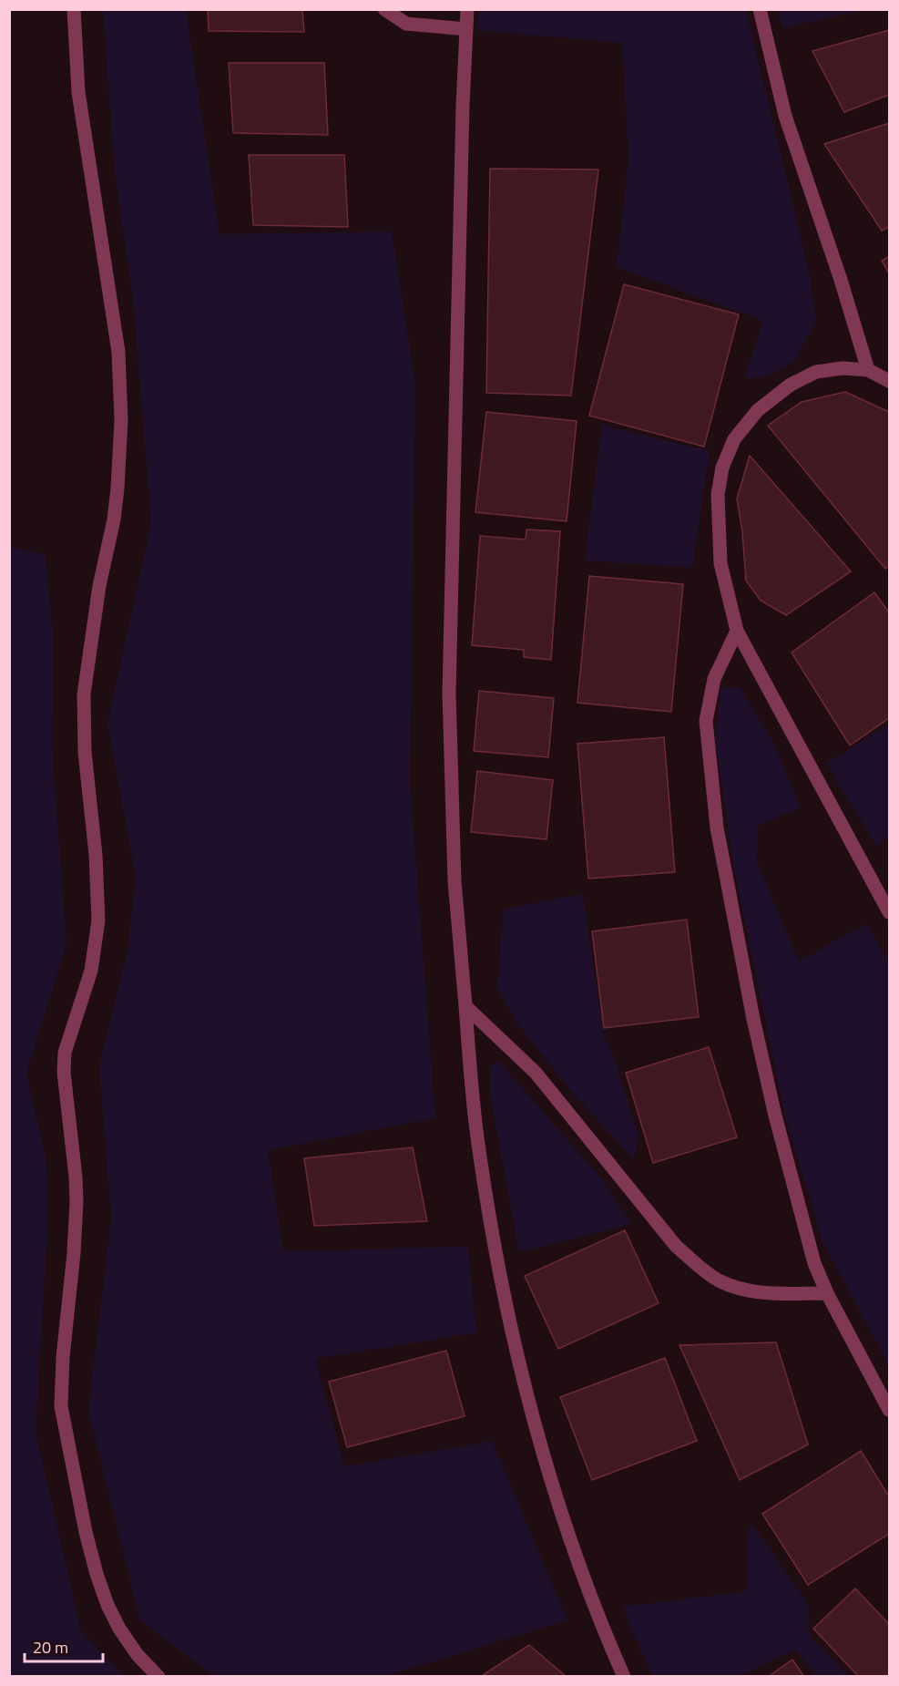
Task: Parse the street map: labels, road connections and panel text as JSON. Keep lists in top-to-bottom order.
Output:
{
  "scale_bar": "20 m"
}
